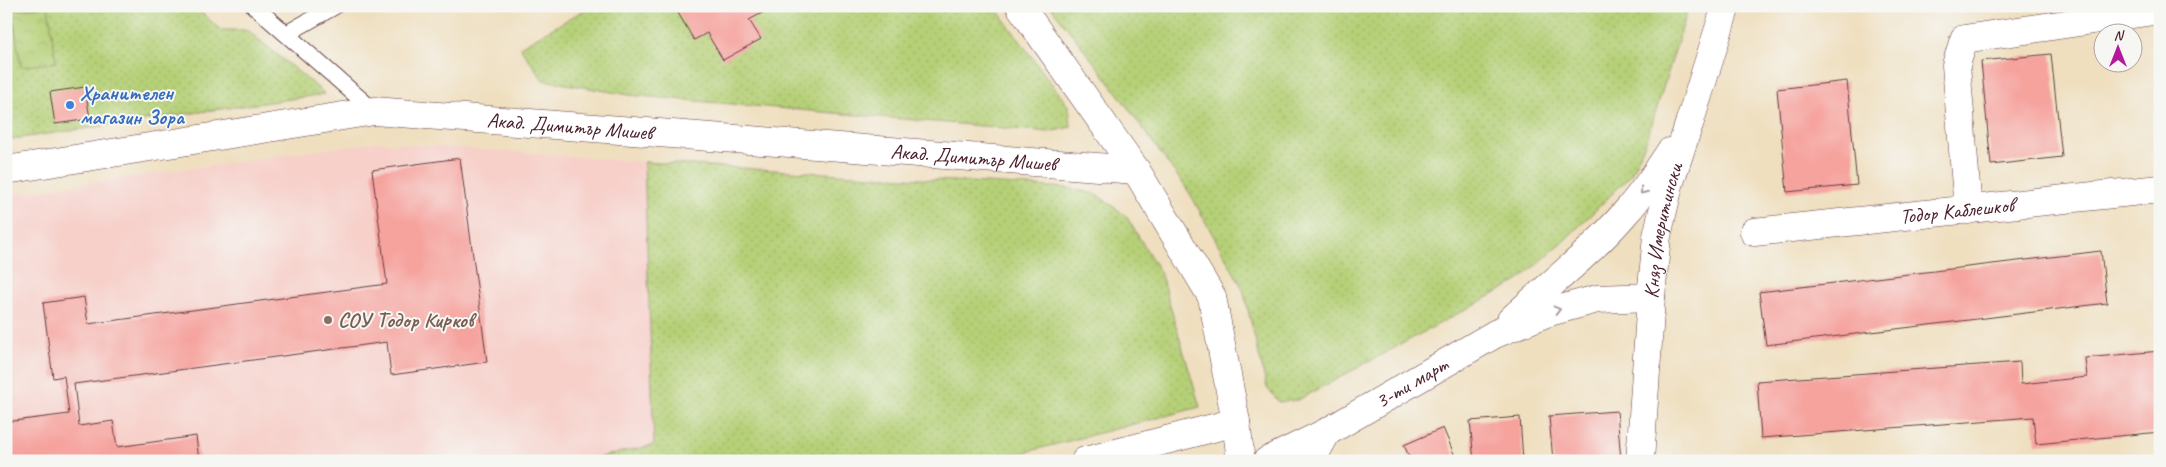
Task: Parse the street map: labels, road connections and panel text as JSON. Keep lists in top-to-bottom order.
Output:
{
  "streets": {
    "street": [
      "Акад. Димитър Мишев",
      "Тодор Каблешков",
      "Княз Имеритински",
      "3-ти март"
    ]
  },
  "places": ["Хранителен магазин Зора", "СОУ Тодор Кирков"],
  "north": "top"
}
